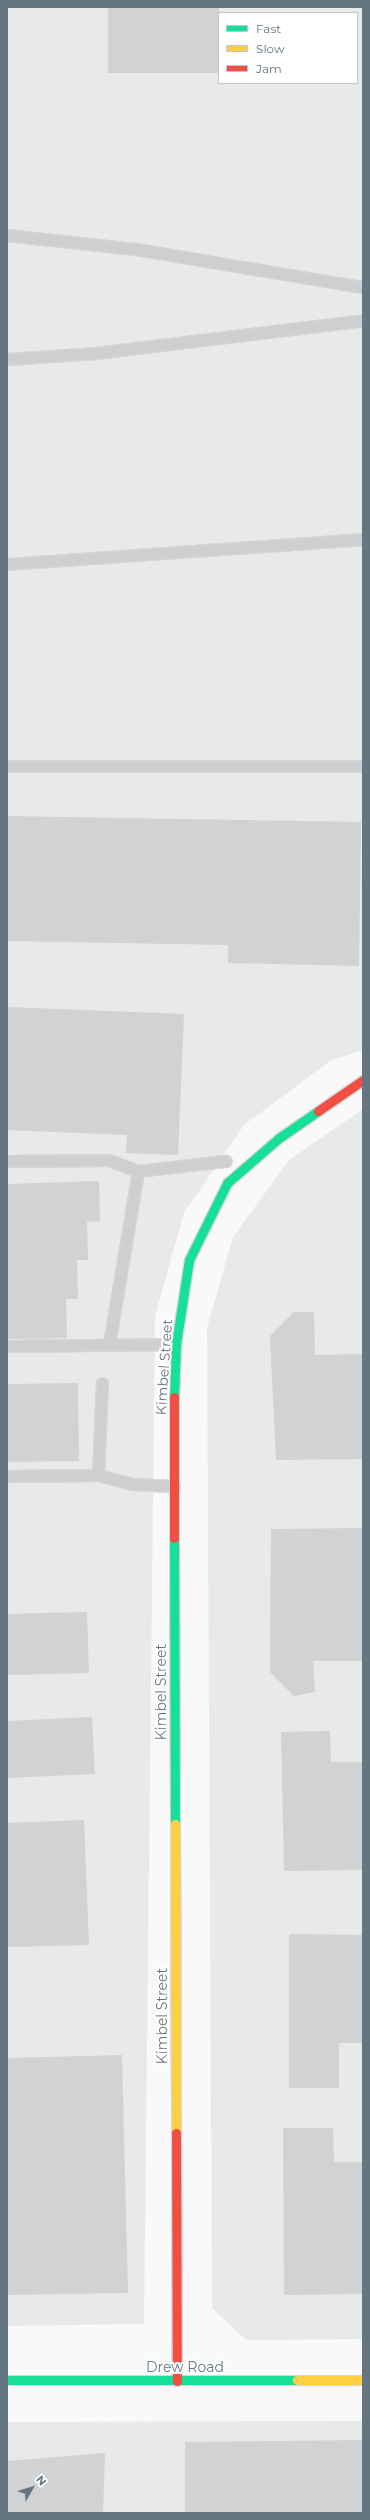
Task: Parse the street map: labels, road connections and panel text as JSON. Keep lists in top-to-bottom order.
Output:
{
  "streets": {
    "street": ["Kimbel Street", "Drew Road"]
  },
  "crossings": [
    ["Kimbel Street", "Drew Road"]
  ],
  "legend": ["Fast", "Slow", "Jam"],
  "north": "top right"
}
